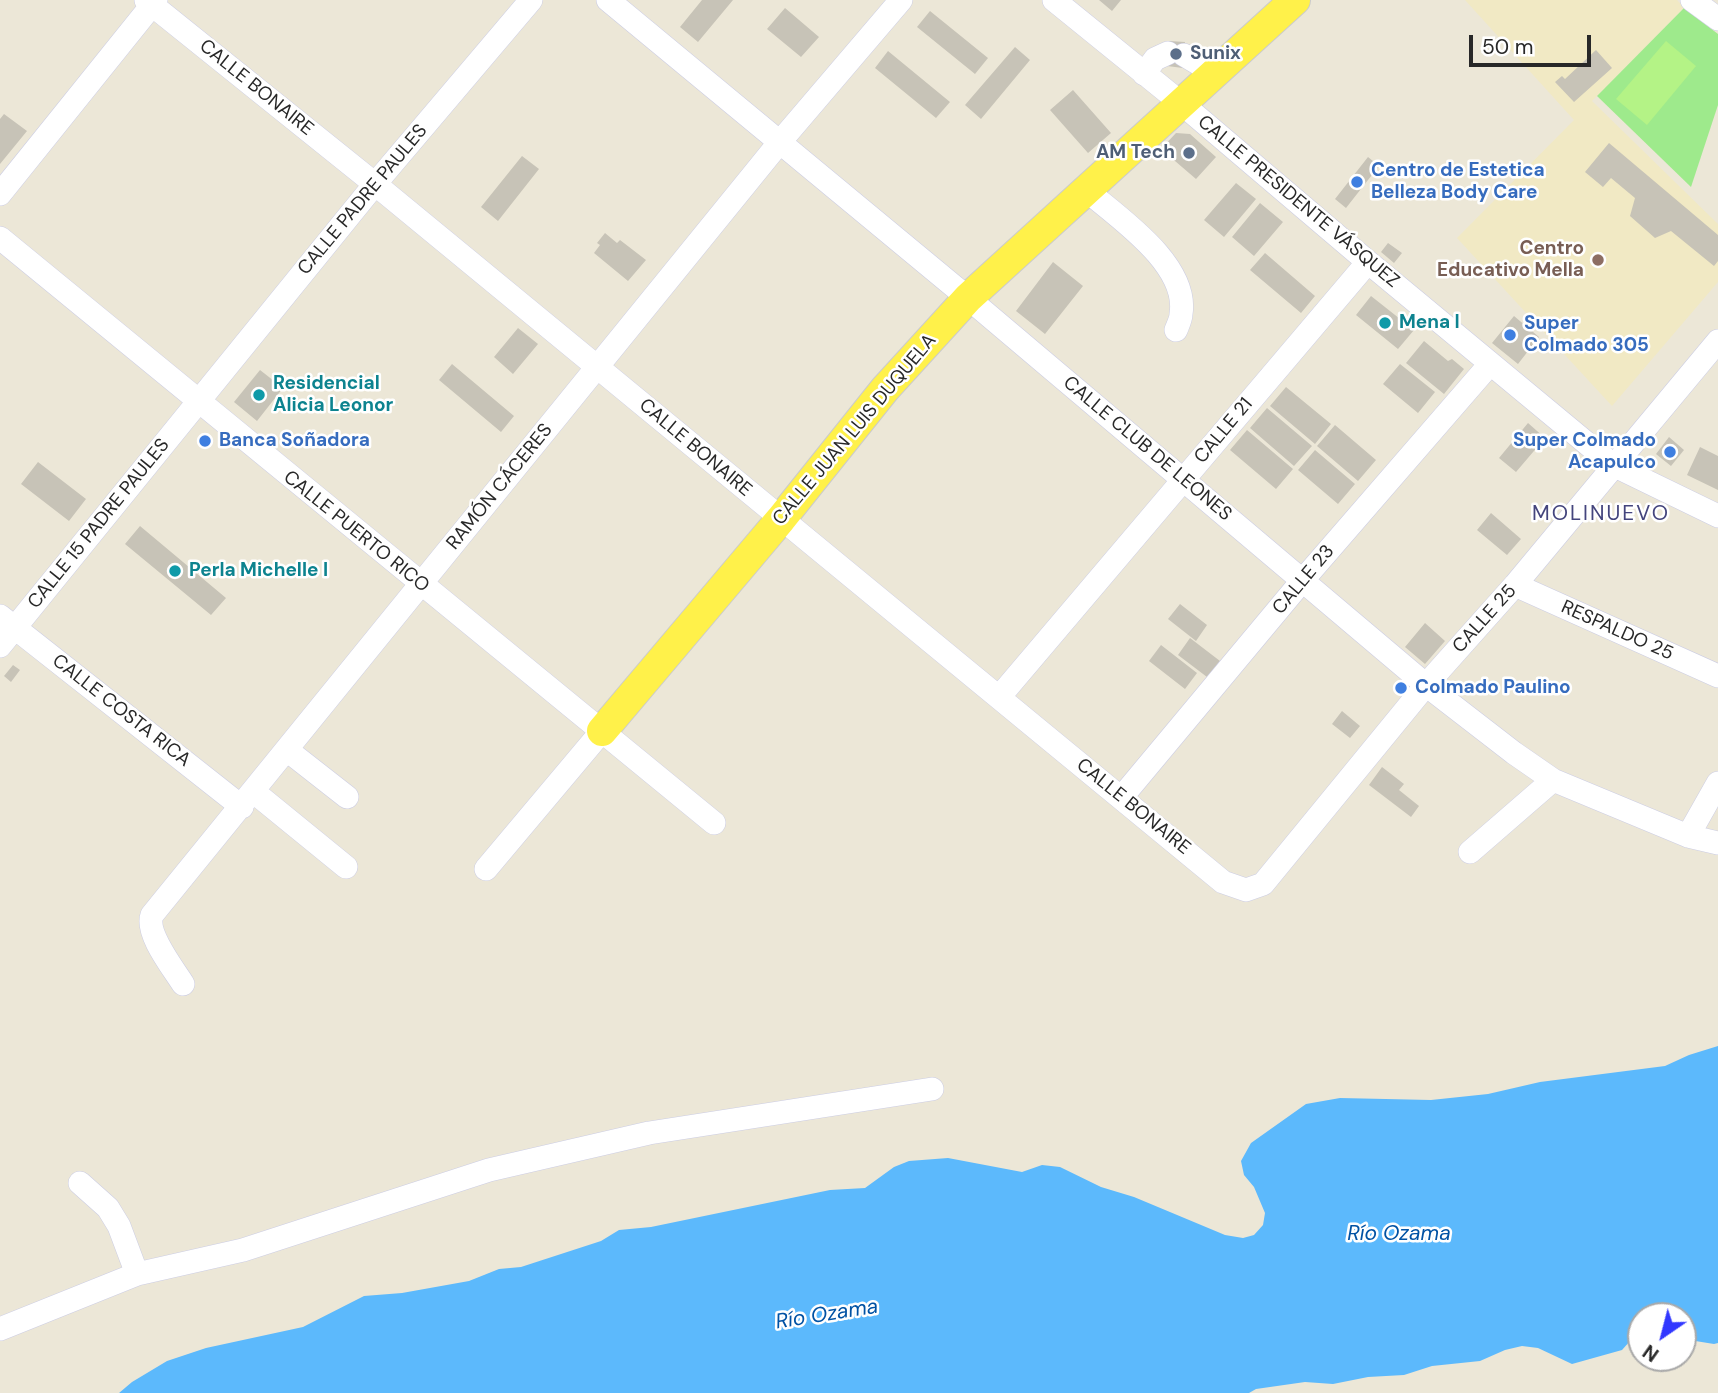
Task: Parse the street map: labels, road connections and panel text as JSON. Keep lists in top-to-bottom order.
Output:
{
  "streets": {
    "main road": ["CALLE JUAN LUIS DUQUELA"],
    "street": [
      "CALLE BONAIRE",
      "CALLE PADRE PAULES",
      "CALLE PRESIDENTE VÁSQUEZ",
      "CALLE 21",
      "CALLE CLUB DE LEONES",
      "RAMÓN CÁCERES",
      "CALLE 15 PADRE PAULES",
      "CALLE PUERTO RICO",
      "CALLE 23",
      "CALLE 25",
      "RESPALDO 25",
      "CALLE COSTA RICA"
    ]
  },
  "crossings": [
    ["CALLE BONAIRE", "CALLE PADRE PAULES"],
    ["CALLE BONAIRE", "CALLE JUAN LUIS DUQUELA"],
    ["CALLE BONAIRE", "CALLE 21"],
    ["CALLE BONAIRE", "RAMÓN CÁCERES"],
    ["CALLE BONAIRE", "CALLE 23"],
    ["CALLE BONAIRE", "CALLE 25"],
    ["CALLE PADRE PAULES", "CALLE 15 PADRE PAULES"],
    ["CALLE PADRE PAULES", "CALLE PUERTO RICO"],
    ["CALLE PRESIDENTE VÁSQUEZ", "CALLE JUAN LUIS DUQUELA"],
    ["CALLE PRESIDENTE VÁSQUEZ", "CALLE 21"],
    ["CALLE PRESIDENTE VÁSQUEZ", "CALLE 23"],
    ["CALLE PRESIDENTE VÁSQUEZ", "CALLE 25"],
    ["CALLE JUAN LUIS DUQUELA", "CALLE CLUB DE LEONES"],
    ["CALLE JUAN LUIS DUQUELA", "CALLE PUERTO RICO"],
    ["CALLE 21", "CALLE CLUB DE LEONES"],
    ["CALLE CLUB DE LEONES", "RAMÓN CÁCERES"],
    ["CALLE CLUB DE LEONES", "CALLE 23"],
    ["CALLE CLUB DE LEONES", "CALLE 25"],
    ["RAMÓN CÁCERES", "CALLE PUERTO RICO"],
    ["RAMÓN CÁCERES", "CALLE COSTA RICA"],
    ["CALLE 15 PADRE PAULES", "CALLE PUERTO RICO"],
    ["CALLE 15 PADRE PAULES", "CALLE COSTA RICA"],
    ["CALLE 25", "RESPALDO 25"]
  ],
  "districts": ["MOLINUEVO"],
  "water": ["Río Ozama"],
  "places": [
    "Sunix",
    "AM Tech",
    "Centro de Estetica Belleza Body Care",
    "Centro Educativo Mella",
    "Mena I",
    "Super Colmado 305",
    "Residencial Alicia Leonor",
    "Banca Soñadora",
    "Super Colmado Acapulco",
    "Perla Michelle I",
    "Colmado Paulino"
  ],
  "scale_bar": "50 m",
  "north": "bottom left"
}
